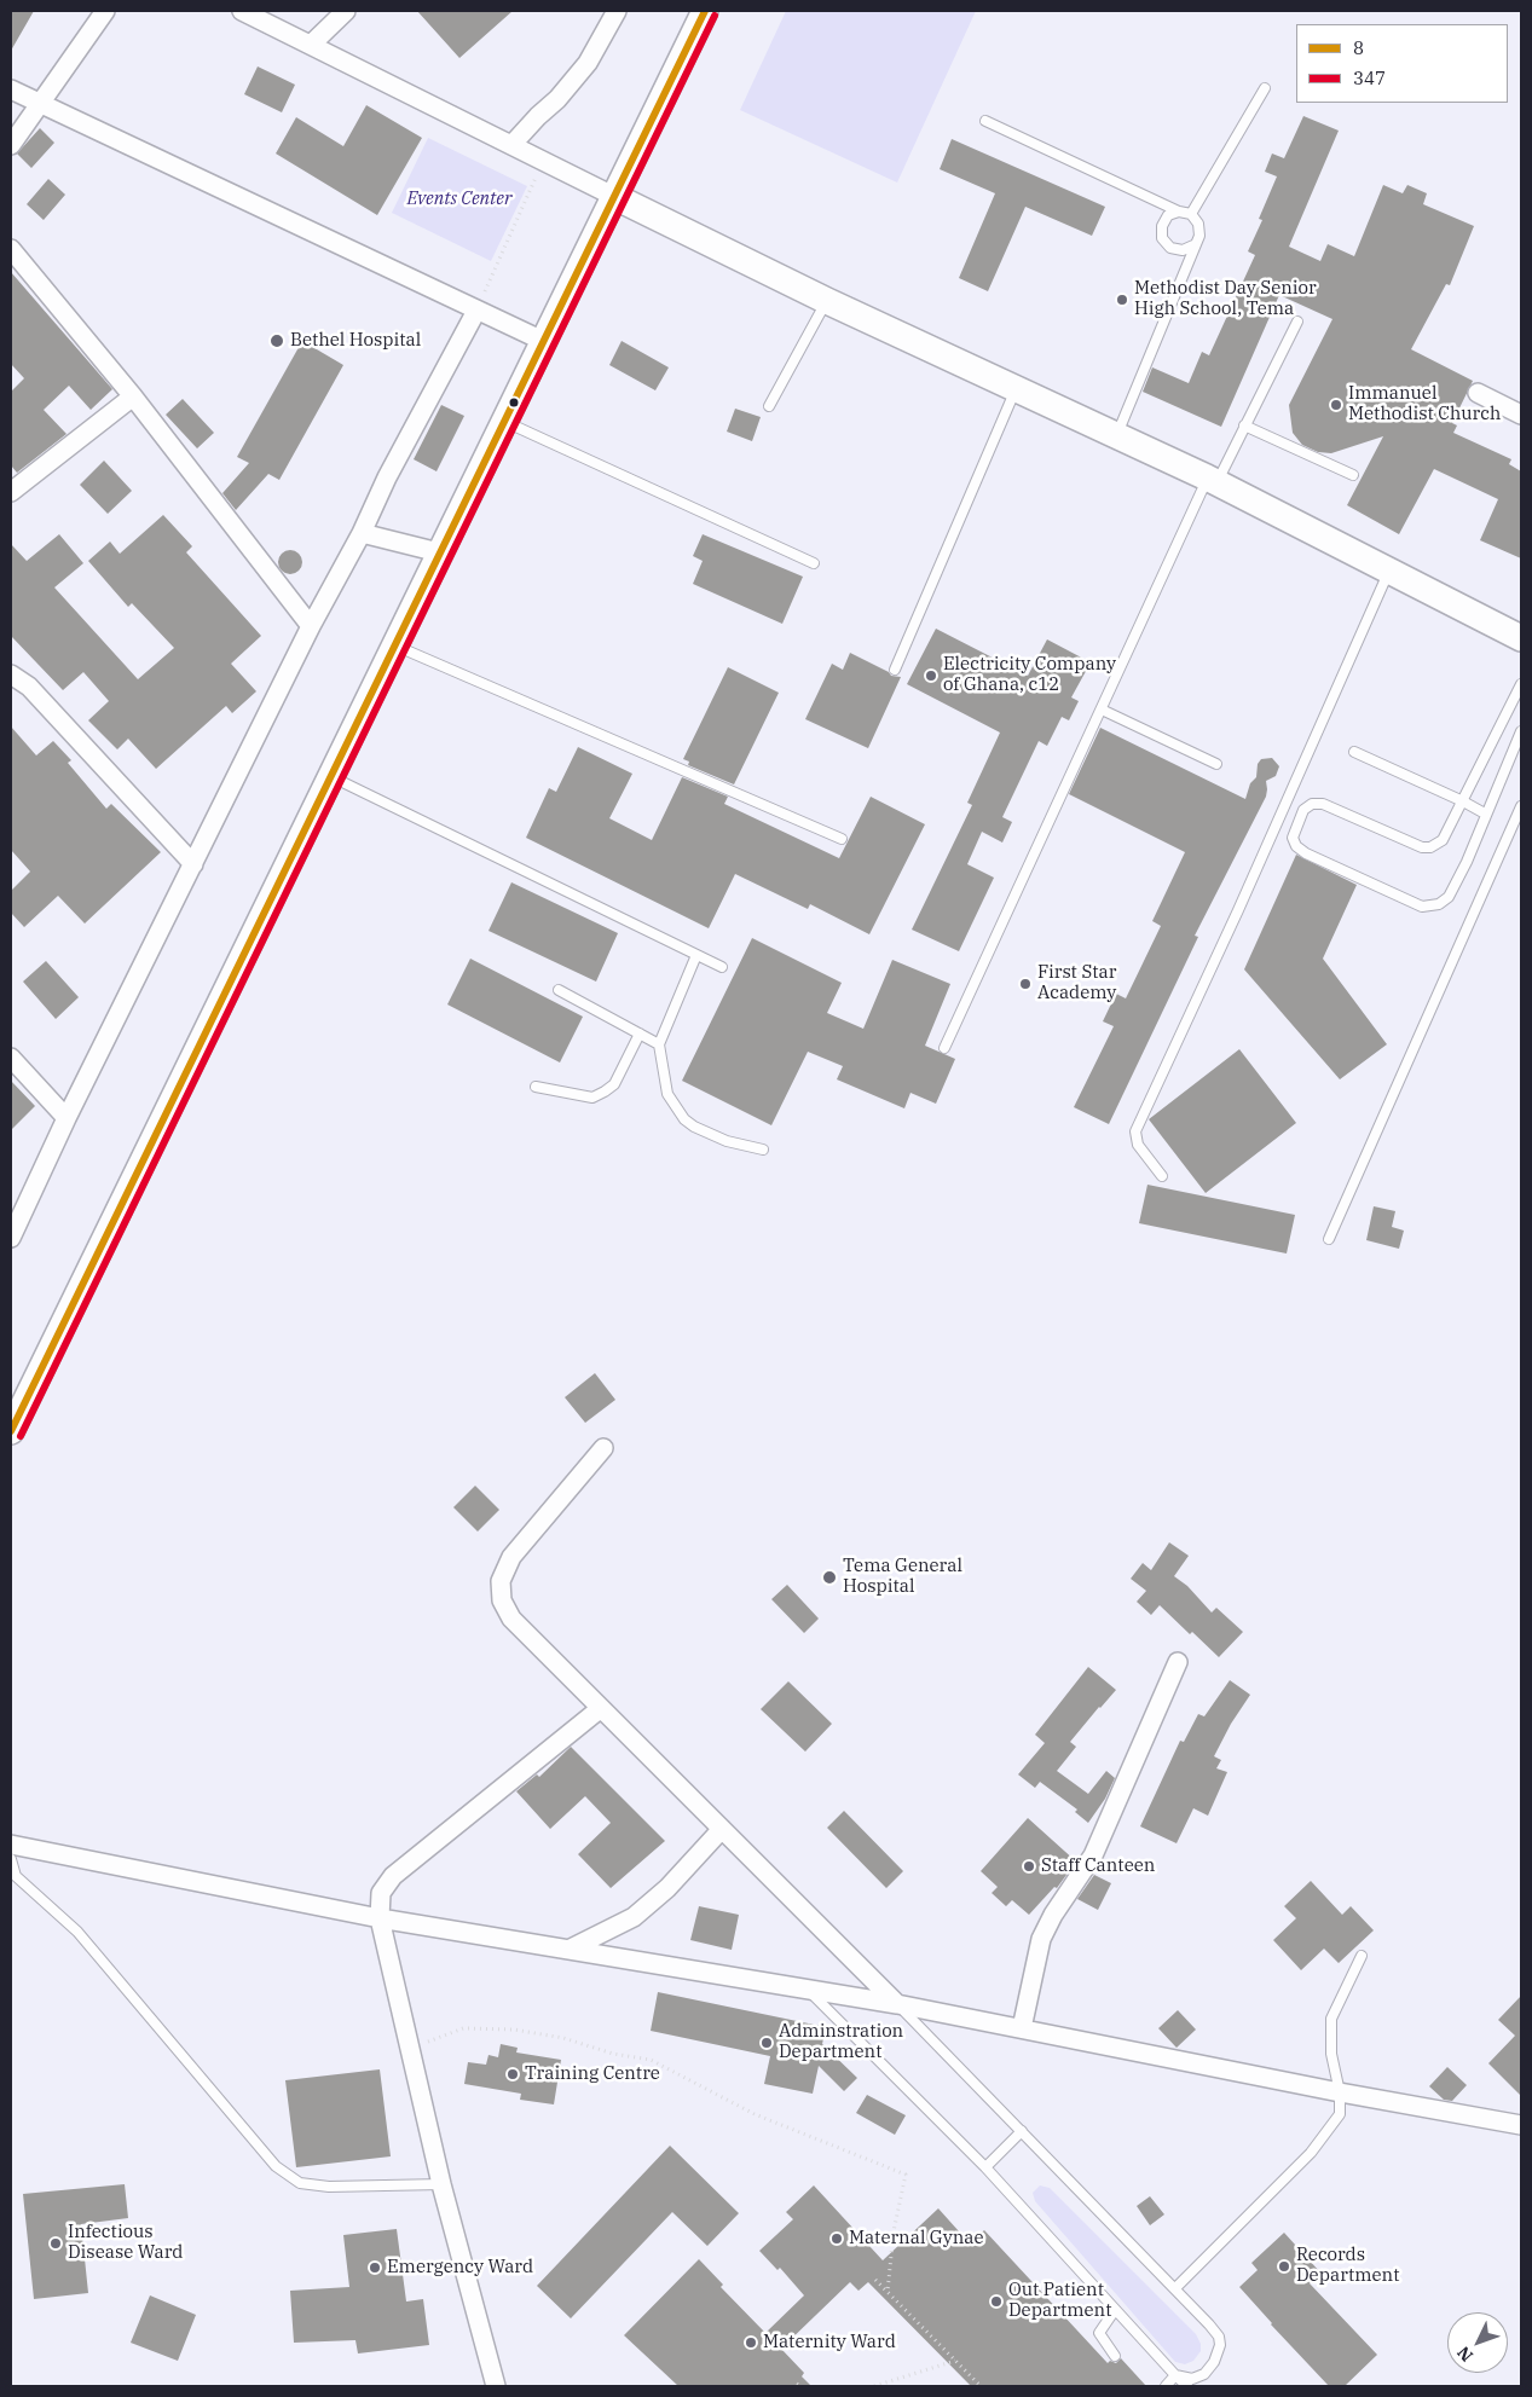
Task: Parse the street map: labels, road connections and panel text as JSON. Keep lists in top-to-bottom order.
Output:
{
  "parks": ["Events Center"],
  "places": [
    "Methodist Day Senior High School, Tema",
    "Bethel Hospital",
    "Immanuel Methodist Church",
    "Electricity Company of Ghana, c12",
    "First Star Academy",
    "Tema General Hospital",
    "Staff Canteen",
    "Adminstration Department",
    "Training Centre",
    "Maternal Gynae",
    "Infectious Disease Ward",
    "Records Department",
    "Emergency Ward",
    "Out Patient Department",
    "Maternity Ward"
  ],
  "lines": ["transit line 8", "transit line 347"],
  "legend": ["8", "347"],
  "north": "bottom left"
}
